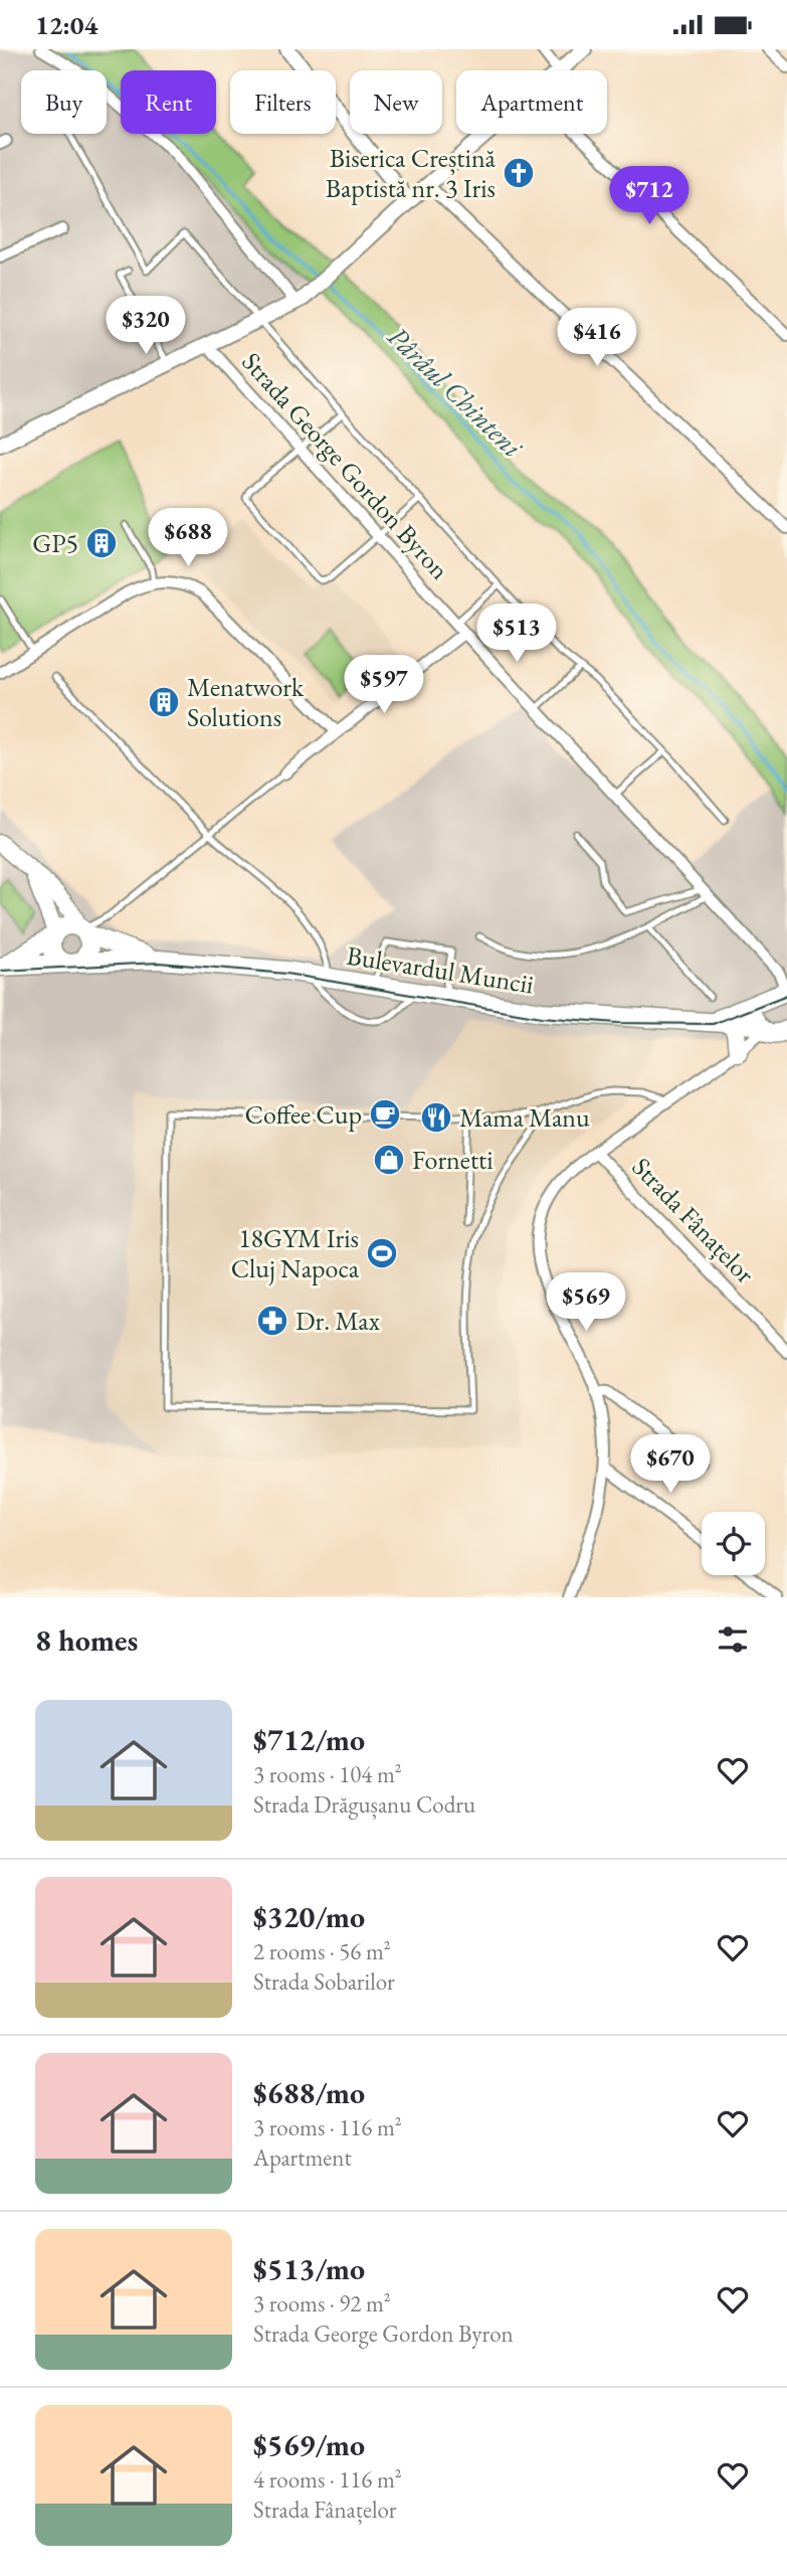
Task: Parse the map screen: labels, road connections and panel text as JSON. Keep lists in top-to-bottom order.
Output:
{
  "streets": {
    "main road": ["Bulevardul Muncii"],
    "street": ["Strada George Gordon Byron", "Strada Fânațelor"]
  },
  "crossings": [
    ["Strada George Gordon Byron", "Bulevardul Muncii"],
    ["Bulevardul Muncii", "Strada Fânațelor"]
  ],
  "water": ["Pârâul Chinteni"],
  "places": {
    "church": ["Biserica Creștină Baptistă nr. 3 Iris"],
    "building": ["GP5", "Menatwork Solutions"],
    "cafe": ["Coffee Cup"],
    "restaurant": ["Mama Manu"],
    "shop": ["Fornetti"],
    "sports": ["18GYM Iris Cluj Napoca"],
    "pharmacy": ["Dr. Max"]
  },
  "page": {
    "status": "12:04",
    "chip": [
      "Buy",
      "Rent",
      "Filters",
      "New",
      "Apartment"
    ],
    "price": [
      "$712",
      "$320",
      "$416",
      "$688",
      "$513",
      "$597",
      "$569",
      "$670"
    ],
    "heading": "8 homes",
    "list": [
      {
        "name": "$712/mo",
        "note": "3 rooms · 104 m² · Strada Drăgușanu Codru"
      },
      {
        "name": "$320/mo",
        "note": "2 rooms · 56 m² · Strada Sobarilor"
      },
      {
        "name": "$688/mo",
        "note": "3 rooms · 116 m² · Apartment"
      },
      {
        "name": "$513/mo",
        "note": "3 rooms · 92 m² · Strada George Gordon Byron"
      },
      {
        "name": "$569/mo",
        "note": "4 rooms · 116 m² · Strada Fânațelor"
      }
    ]
  }
}
